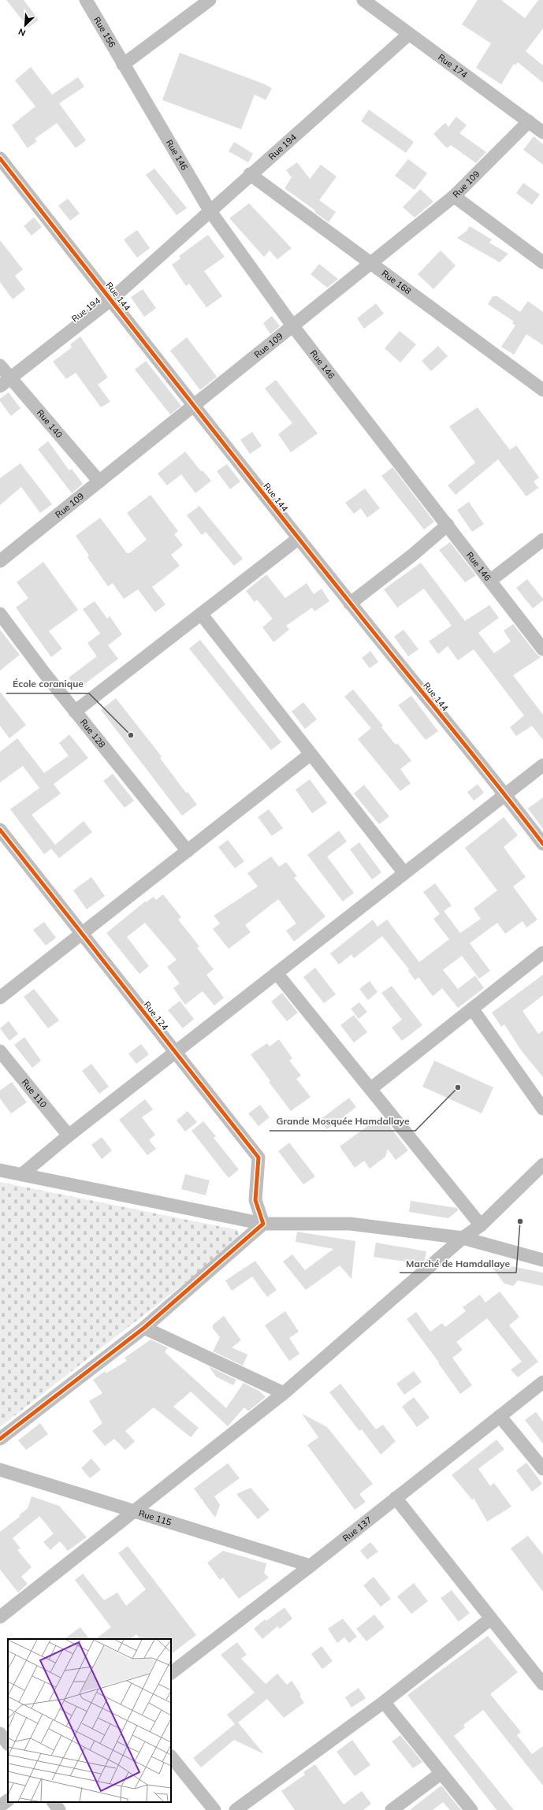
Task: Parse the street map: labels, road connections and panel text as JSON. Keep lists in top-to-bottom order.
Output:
{
  "streets": {
    "street": [
      "Rue 156",
      "Rue 174",
      "Rue 194",
      "Rue 146",
      "Rue 109",
      "Rue 168",
      "Rue 144",
      "Rue 140",
      "Rue 128",
      "Rue 124",
      "Rue 110",
      "Rue 115",
      "Rue 137"
    ]
  },
  "crossings": [
    ["Rue 156", "Rue 146"],
    ["Rue 174", "Rue 194"],
    ["Rue 174", "Rue 109"],
    ["Rue 194", "Rue 146"],
    ["Rue 194", "Rue 168"],
    ["Rue 194", "Rue 144"],
    ["Rue 194", "Rue 140"],
    ["Rue 146", "Rue 109"],
    ["Rue 109", "Rue 168"],
    ["Rue 109", "Rue 144"],
    ["Rue 109", "Rue 140"],
    ["Rue 115", "Rue 137"]
  ],
  "places": ["École coranique", "Grande Mosquée Hamdallaye", "Marché de Hamdallaye"],
  "north": "bottom left"
}
